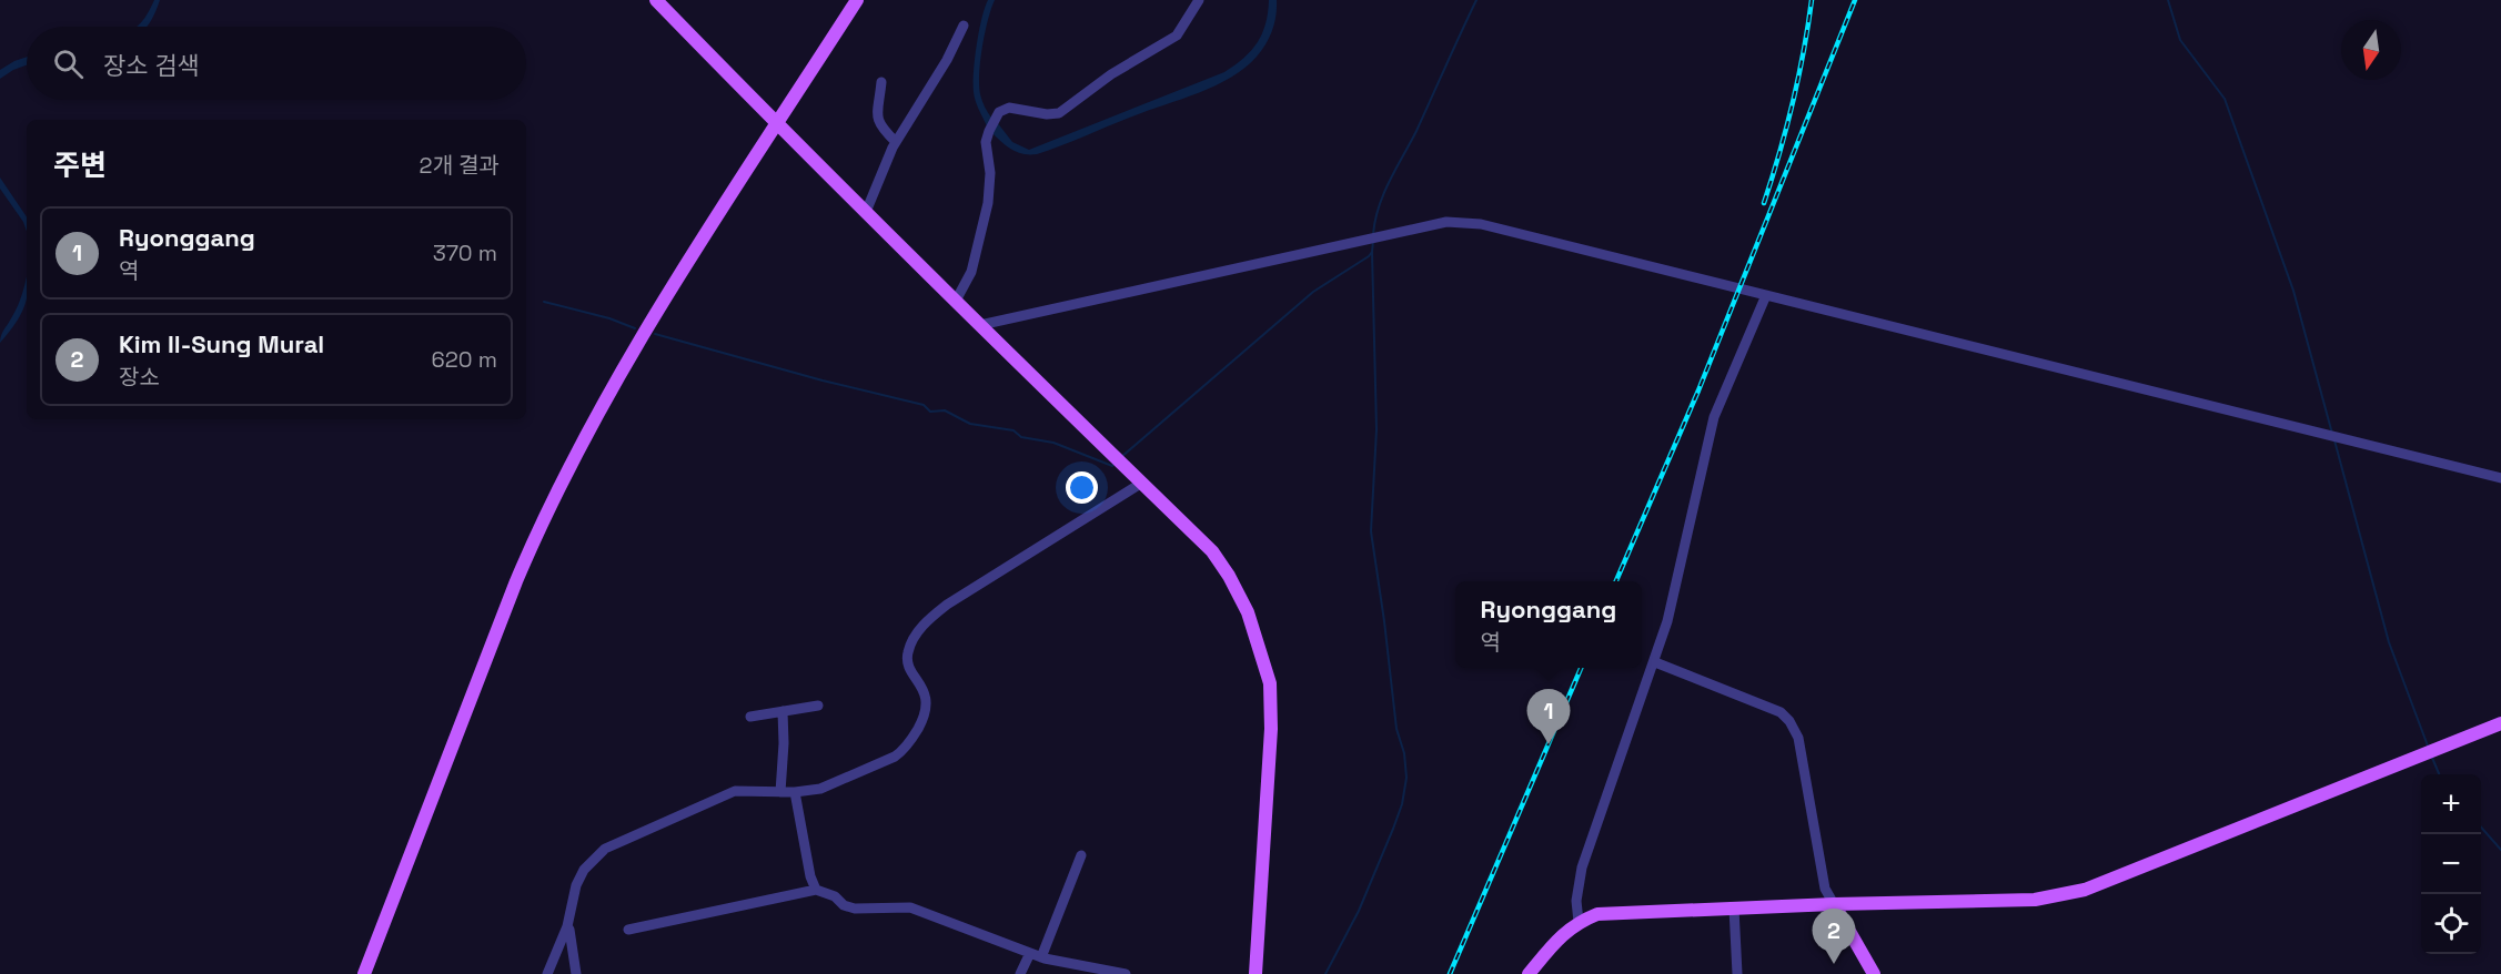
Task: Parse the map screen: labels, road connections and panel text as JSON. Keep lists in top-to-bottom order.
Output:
{
  "north": "bottom",
  "page": {
    "search": "장소 검색",
    "heading": ["주변", "2개 결과"],
    "list": [
      {
        "mark": "1",
        "name": "Ryonggang",
        "note": "역",
        "value": "370 m"
      },
      {
        "mark": "2",
        "name": "Kim Il-Sung Mural",
        "note": "장소",
        "value": "620 m"
      }
    ],
    "popup": ["Ryonggang", "역"],
    "pins": ["1", "2"],
    "map_buttons": ["+", "−"]
  }
}
